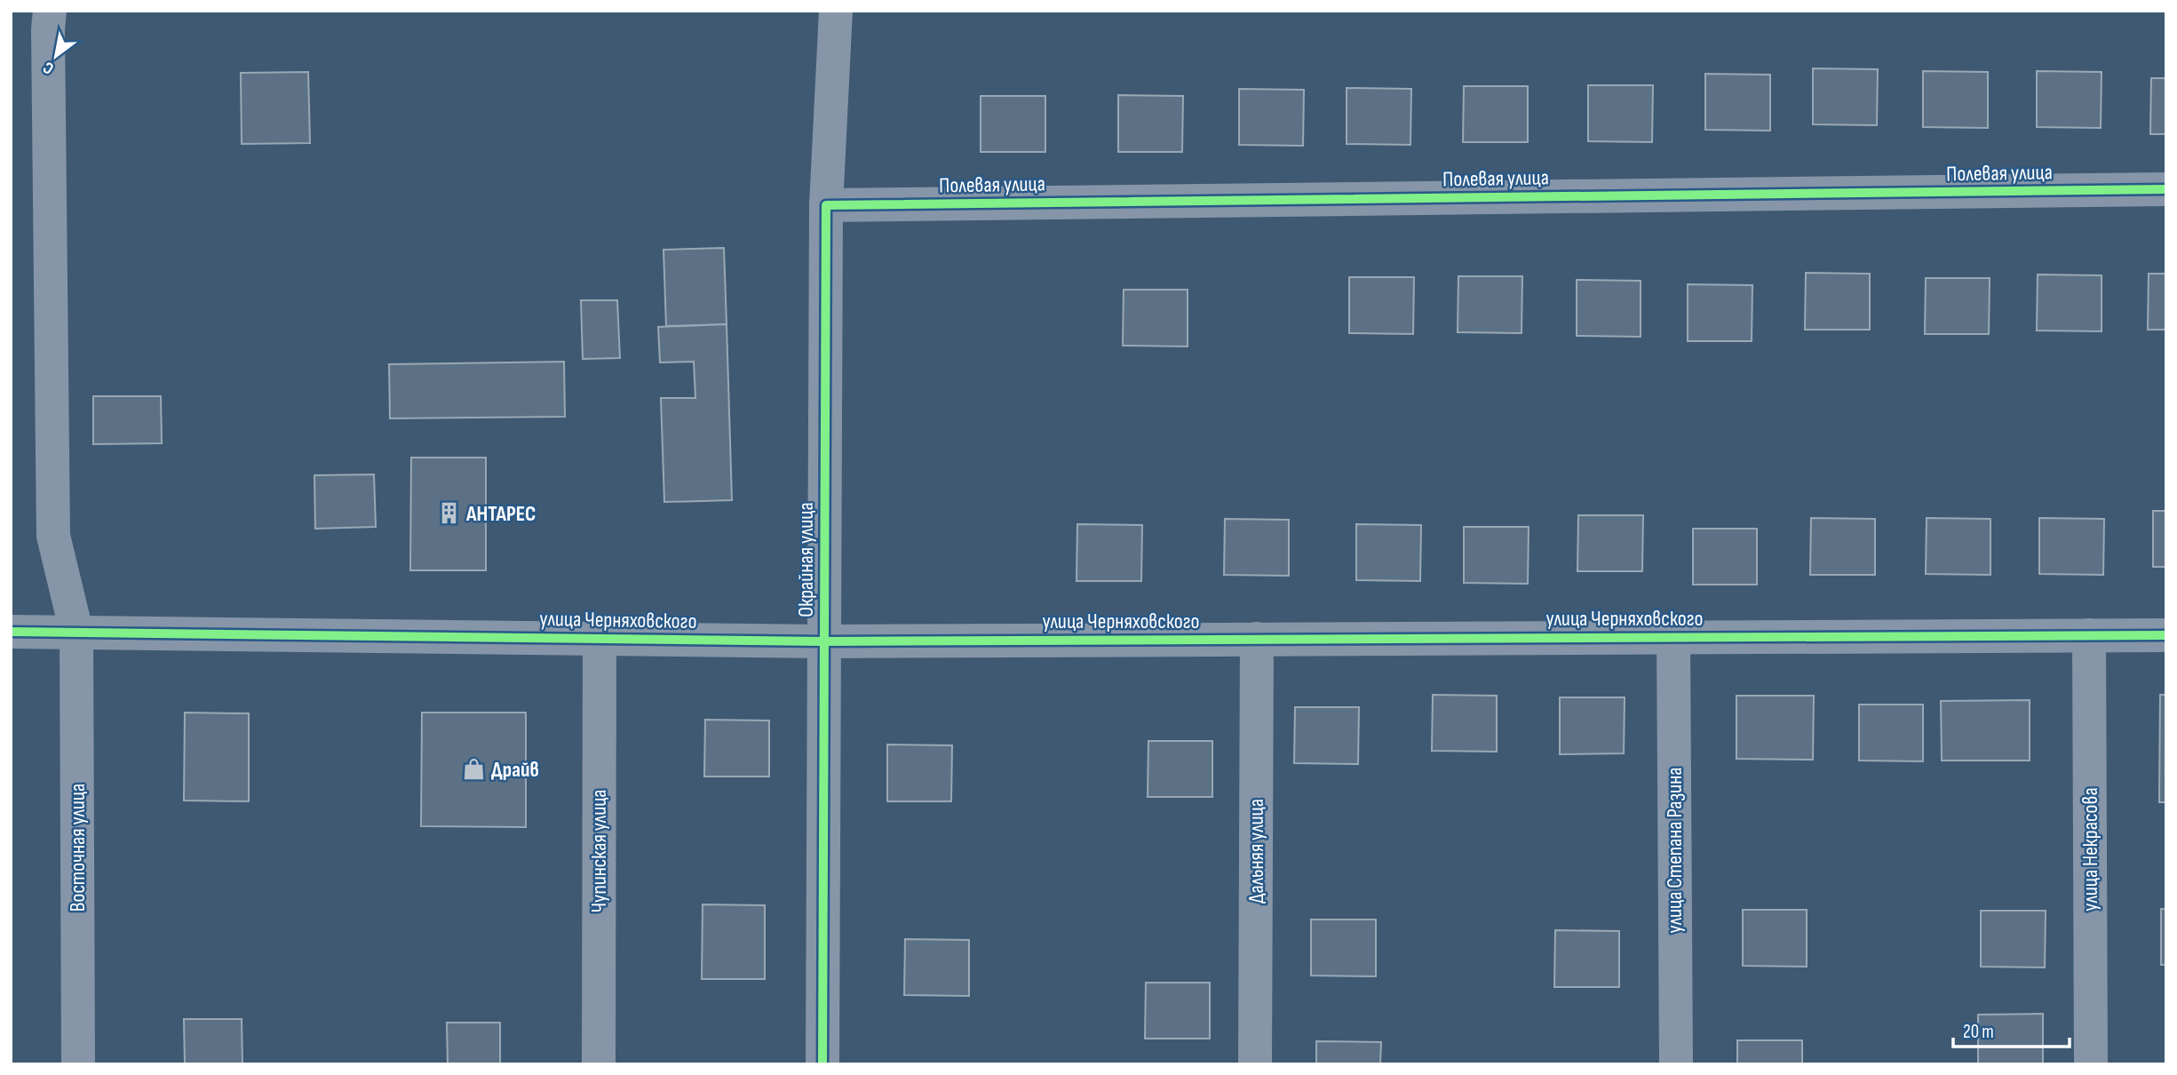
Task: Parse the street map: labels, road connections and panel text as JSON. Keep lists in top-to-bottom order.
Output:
{
  "streets": {
    "street": [
      "Полевая улица",
      "Окрайная улица",
      "улица Черняховского",
      "Восточная улица",
      "улица Некрасова",
      "улица Степана Разина",
      "Чупинская улица",
      "Дальняя улица"
    ]
  },
  "crossings": [
    ["Полевая улица", "Окрайная улица"],
    ["Окрайная улица", "улица Черняховского"],
    ["улица Черняховского", "Восточная улица"],
    ["улица Черняховского", "улица Некрасова"],
    ["улица Черняховского", "улица Степана Разина"],
    ["улица Черняховского", "Чупинская улица"],
    ["улица Черняховского", "Дальняя улица"]
  ],
  "places": {
    "building": ["АНТАРЕС"],
    "shop": ["Драйв"]
  },
  "scale_bar": "20 m",
  "north": "bottom left"
}
